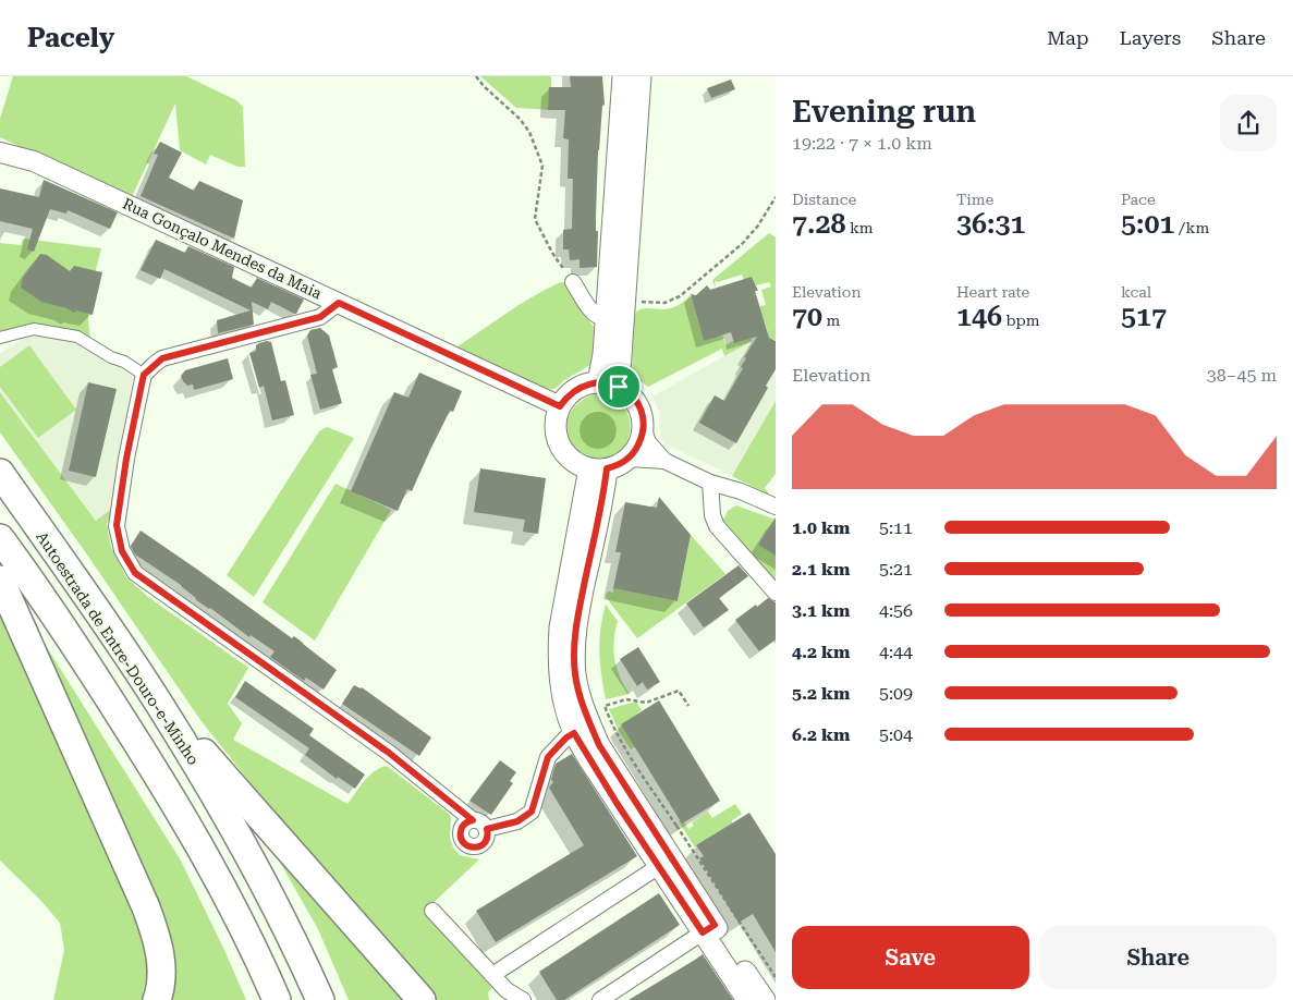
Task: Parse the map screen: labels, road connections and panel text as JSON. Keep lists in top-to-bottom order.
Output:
{
  "streets": {
    "highway": ["Autoestrada de Entre-Douro-e-Minho"],
    "street": ["Rua Gonçalo Mendes da Maia"]
  },
  "page": {
    "header": "Pacely",
    "nav": ["Map", "Layers", "Share"],
    "heading": ["Evening run", "19:22 · 7 × 1.0 km"],
    "stats": [
      ["Distance", "7.28 km"],
      ["Time", "36:31"],
      ["Pace", "5:01 /km"],
      ["Elevation", "70 m"],
      ["Heart rate", "146 bpm"],
      ["kcal", "517"]
    ],
    "chart": ["Elevation", "38–45 m"],
    "list": [
      {
        "name": "1.0 km",
        "note": "5:11"
      },
      {
        "name": "2.1 km",
        "note": "5:21"
      },
      {
        "name": "3.1 km",
        "note": "4:56"
      },
      {
        "name": "4.2 km",
        "note": "4:44"
      },
      {
        "name": "5.2 km",
        "note": "5:09"
      },
      {
        "name": "6.2 km",
        "note": "5:04"
      }
    ],
    "buttons": ["Save", "Share"]
  }
}
